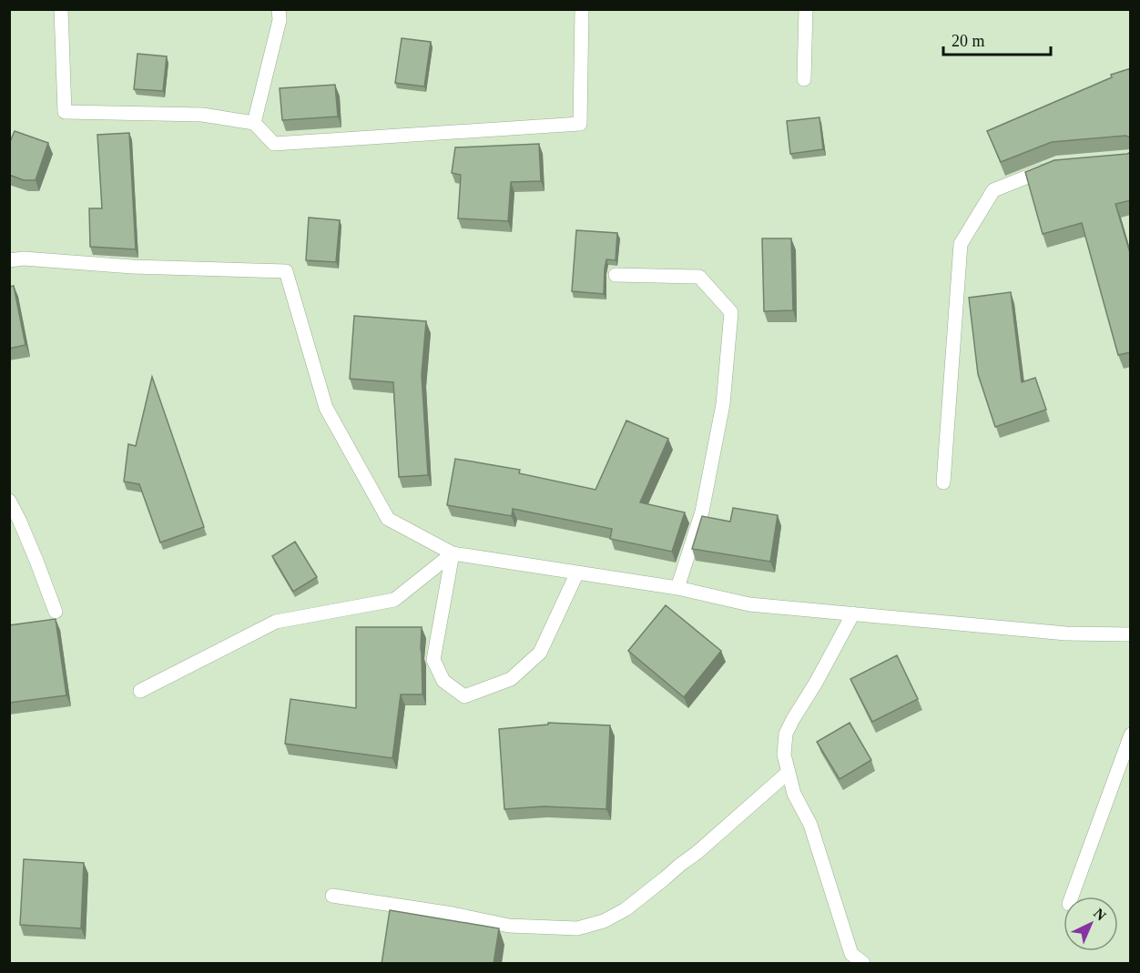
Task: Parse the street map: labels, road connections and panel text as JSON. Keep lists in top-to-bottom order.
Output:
{
  "scale_bar": "20 m",
  "north": "top right"
}
